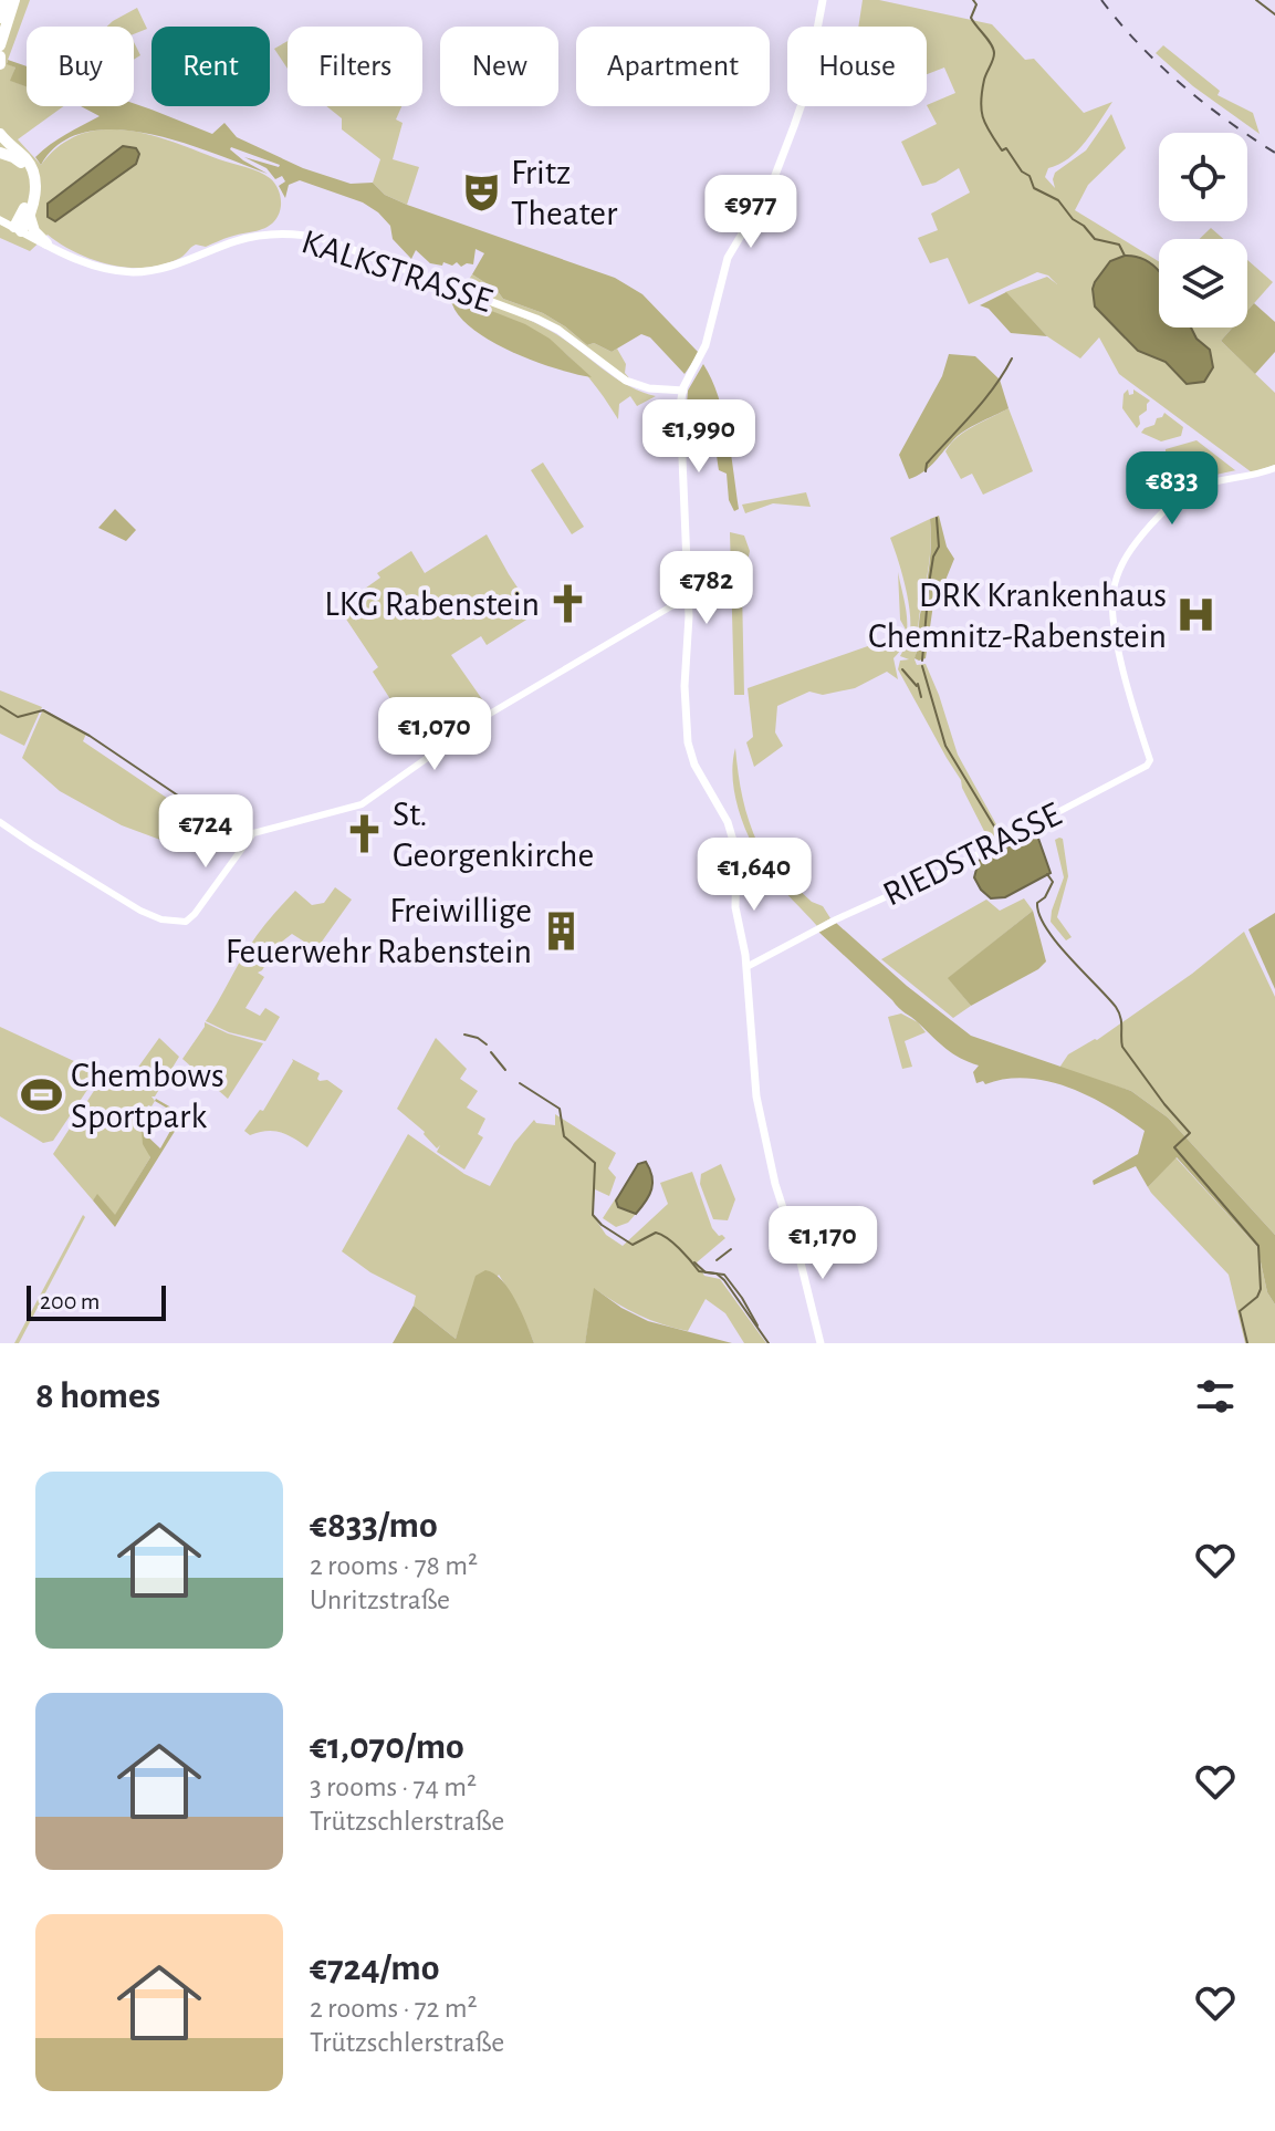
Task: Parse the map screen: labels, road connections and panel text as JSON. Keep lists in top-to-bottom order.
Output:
{
  "streets": {
    "main road": ["KALKSTRASSE"],
    "street": ["RIEDSTRASSE"]
  },
  "places": {
    "theatre": ["Fritz Theater"],
    "church": ["LKG Rabenstein", "St. Georgenkirche"],
    "hospital": ["DRK Krankenhaus Chemnitz-Rabenstein"],
    "building": ["Freiwillige Feuerwehr Rabenstein"],
    "sports": ["Chembows Sportpark"]
  },
  "scale_bar": "200 m",
  "page": {
    "chip": [
      "Buy",
      "Rent",
      "Filters",
      "New",
      "Apartment",
      "House"
    ],
    "price": [
      "€977",
      "€1,990",
      "€833",
      "€782",
      "€1,070",
      "€724",
      "€1,640",
      "€1,170"
    ],
    "scale": "200 m",
    "heading": "8 homes",
    "list": [
      {
        "name": "€833/mo",
        "note": "2 rooms · 78 m² · Unritzstraße"
      },
      {
        "name": "€1,070/mo",
        "note": "3 rooms · 74 m² · Trützschlerstraße"
      },
      {
        "name": "€724/mo",
        "note": "2 rooms · 72 m² · Trützschlerstraße"
      }
    ]
  }
}
